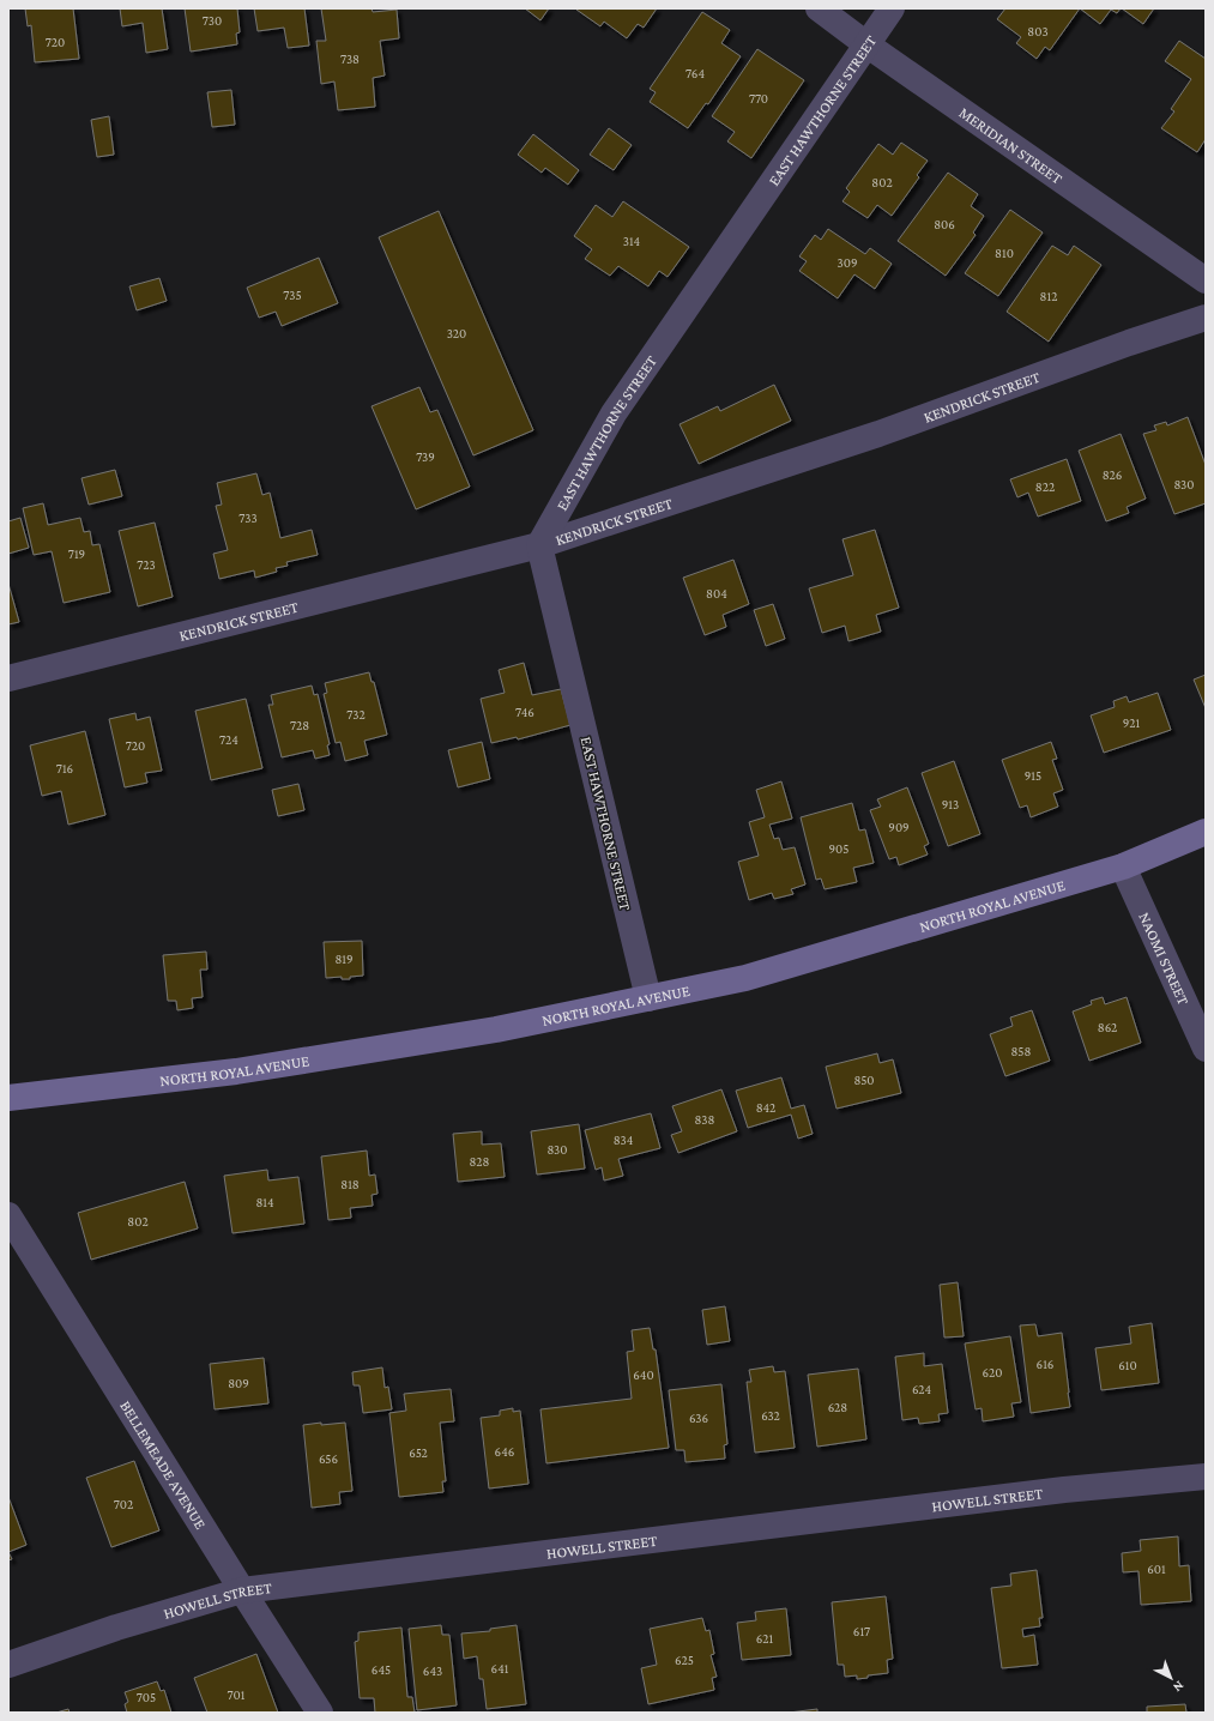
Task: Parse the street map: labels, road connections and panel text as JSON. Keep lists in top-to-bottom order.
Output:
{
  "streets": {
    "street": [
      "EAST HAWTHORNE STREET",
      "MERIDIAN STREET",
      "KENDRICK STREET",
      "NORTH ROYAL AVENUE",
      "NAOMI STREET",
      "BELLEMEADE AVENUE",
      "HOWELL STREET"
    ]
  },
  "crossings": [
    ["EAST HAWTHORNE STREET", "MERIDIAN STREET"],
    ["EAST HAWTHORNE STREET", "KENDRICK STREET"],
    ["EAST HAWTHORNE STREET", "NORTH ROYAL AVENUE"],
    ["NORTH ROYAL AVENUE", "NAOMI STREET"],
    ["BELLEMEADE AVENUE", "HOWELL STREET"]
  ],
  "house_numbers": [
    "730",
    "803",
    "720",
    "738",
    "764",
    "770",
    "802",
    "806",
    "314",
    "810",
    "309",
    "735",
    "812",
    "320",
    "739",
    "826",
    "830",
    "822",
    "733",
    "719",
    "723",
    "804",
    "746",
    "732",
    "921",
    "728",
    "724",
    "720",
    "716",
    "915",
    "913",
    "909",
    "905",
    "819",
    "862",
    "858",
    "850",
    "842",
    "838",
    "834",
    "830",
    "828",
    "818",
    "814",
    "802",
    "616",
    "610",
    "620",
    "640",
    "809",
    "624",
    "628",
    "632",
    "636",
    "646",
    "652",
    "656",
    "702",
    "601",
    "617",
    "621",
    "625",
    "641",
    "645",
    "643",
    "701",
    "705"
  ],
  "north": "bottom right"
}
